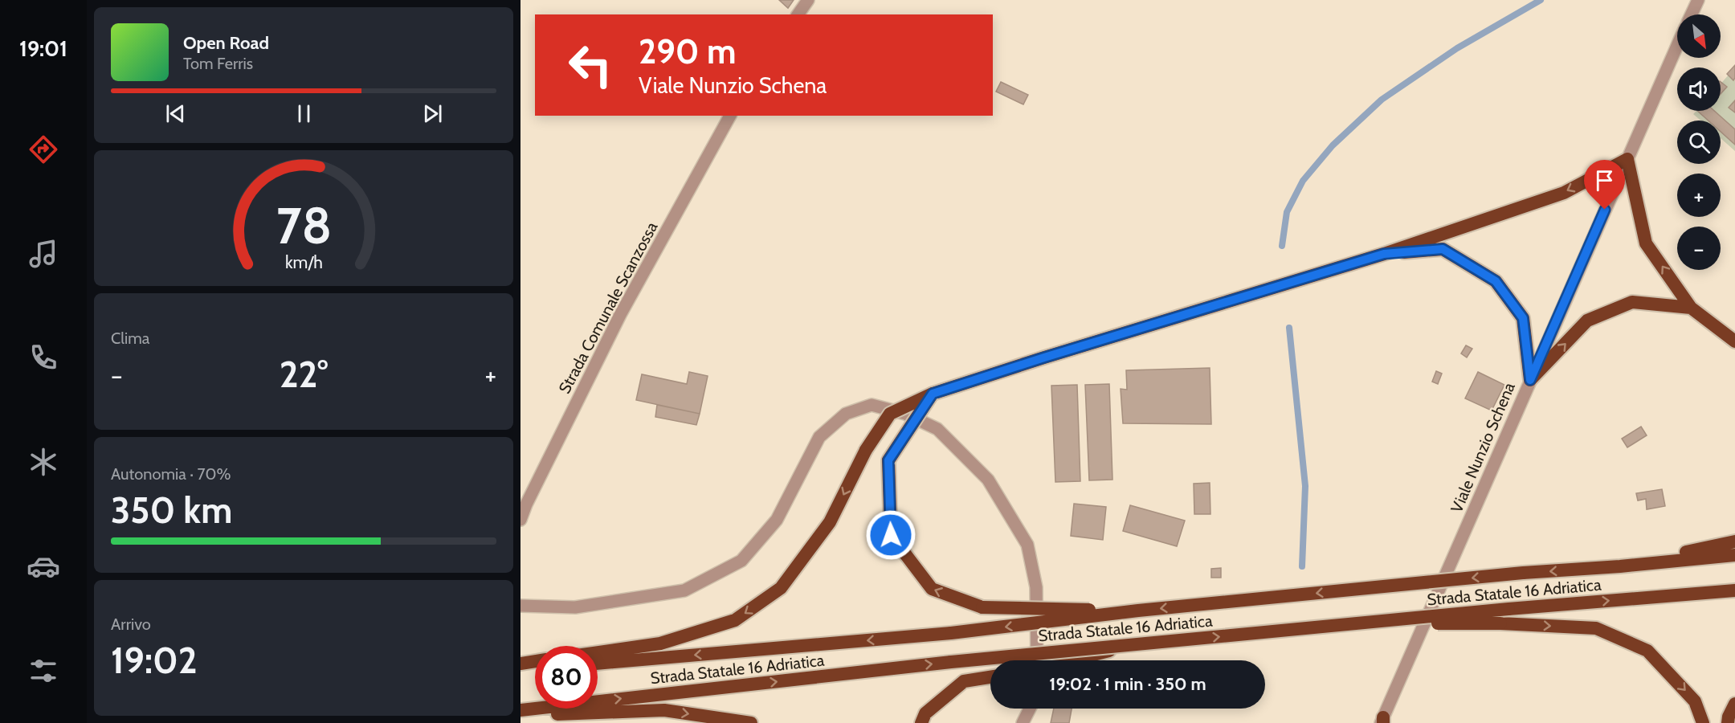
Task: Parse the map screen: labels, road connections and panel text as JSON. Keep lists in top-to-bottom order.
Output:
{
  "streets": {
    "highway": ["Strada Statale 16 Adriatica"],
    "street": ["Strada Comunale Scanzossa", "Viale Nunzio Schena"]
  },
  "north": "bottom right",
  "page": {
    "tabs": "19:01",
    "map_buttons": ["+", "−"],
    "turn": ["290 m", "Viale Nunzio Schena"],
    "song": ["Open Road", "Tom Ferris"],
    "tile": [
      "Clima",
      ["Autonomia · 70%", "350 km"],
      ["Arrivo", "19:02"]
    ],
    "heat": ["−", "22°", "+"],
    "limit": "80",
    "trip": "19:02 · 1 min · 350 m",
    "gauge": ["78", "km/h"]
  }
}
